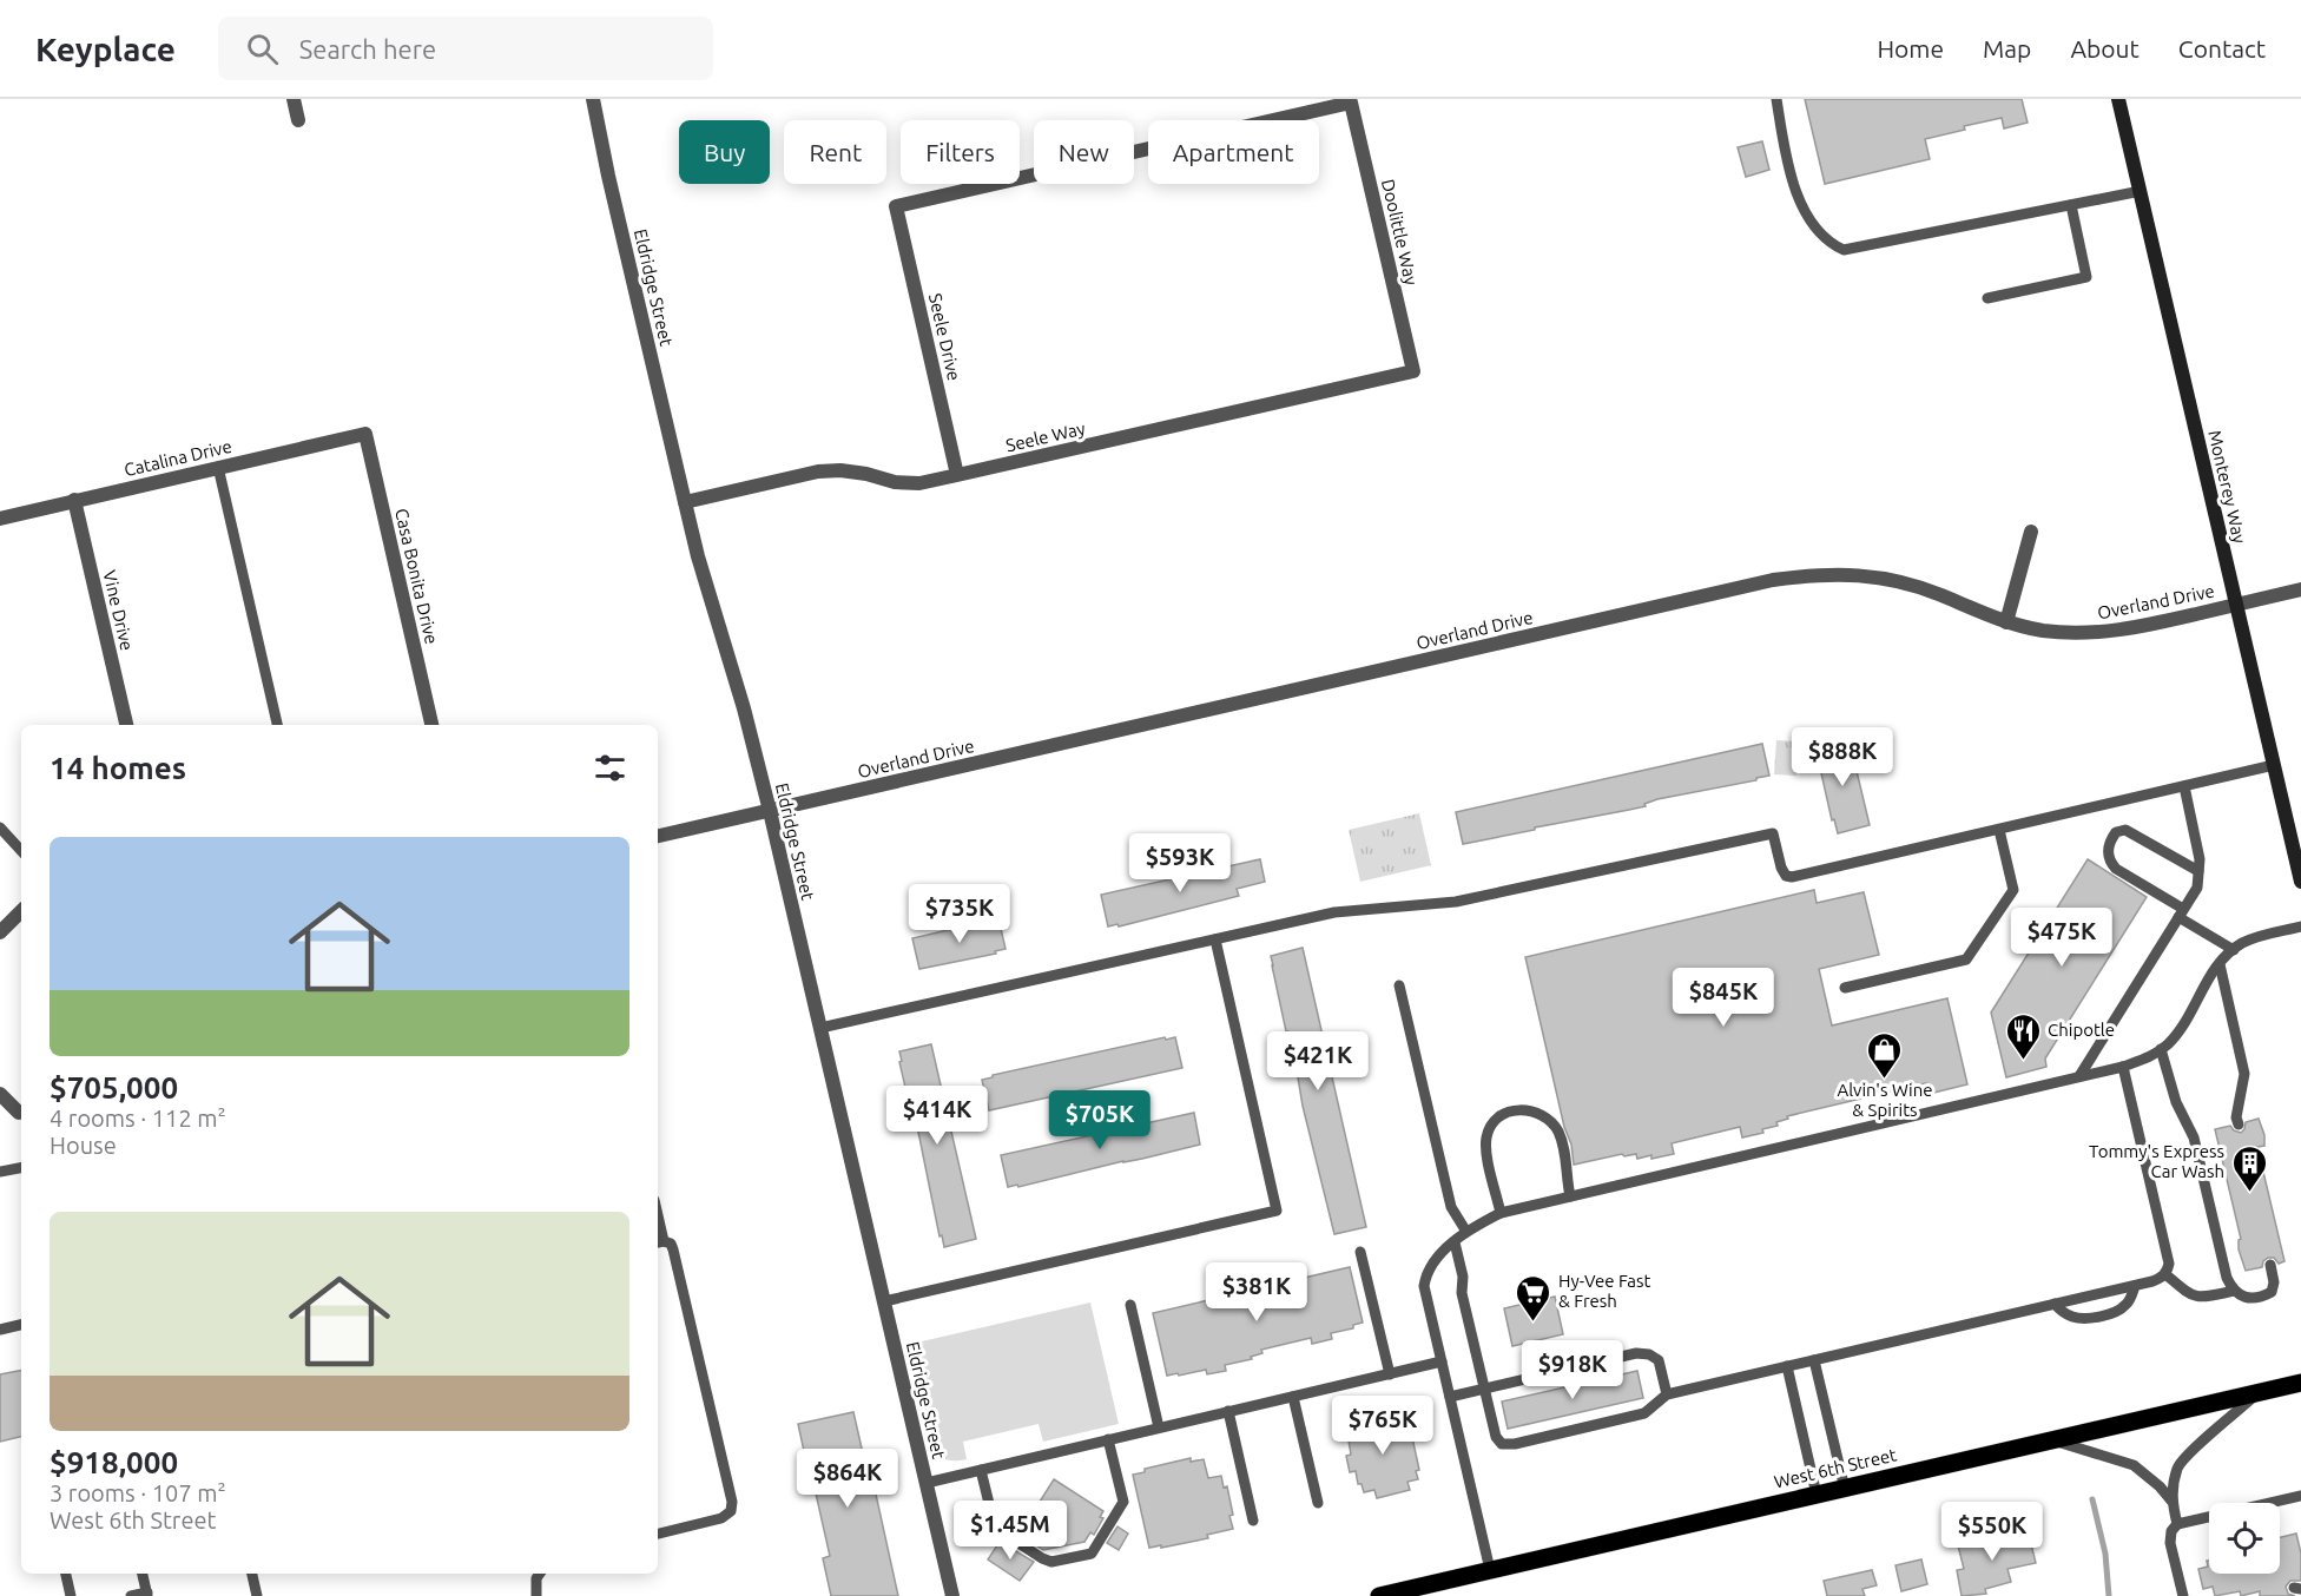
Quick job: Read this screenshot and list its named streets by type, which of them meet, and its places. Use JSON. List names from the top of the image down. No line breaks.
{"streets":{"main road":["West 6th Street"],"street":["Doolittle Way","Eldridge Street","Seele Drive","Seele Way","Catalina Drive","Monterey Way","Casa Bonita Drive","Overland Drive","Vine Drive"]},"crossings":[["Doolittle Way","Seele Drive"],["Doolittle Way","Seele Way"],["Eldridge Street","Seele Way"],["Eldridge Street","Overland Drive"],["Seele Drive","Seele Way"],["Catalina Drive","Casa Bonita Drive"],["Catalina Drive","Vine Drive"],["Monterey Way","Overland Drive"]],"places":{"restaurant":["Chipotle"],"shop":["Alvin's Wine & Spirits"],"building":["Tommy's Express Car Wash"],"supermarket":["Hy-Vee Fast & Fresh"]},"page":{"header":"Keyplace","search":"Search here","nav":["Home","Map","About","Contact"],"chip":["Buy","Rent","Filters","New","Apartment"],"heading":"14 homes","price":["$888K","$593K","$735K","$475K","$845K","$421K","$414K","$705K","$381K","$918K","$765K","$864K","$1.45M","$550K"],"list":[{"name":"$705,000","note":"4 rooms · 112 m² · House"},{"name":"$918,000","note":"3 rooms · 107 m² · West 6th Street"}]}}
